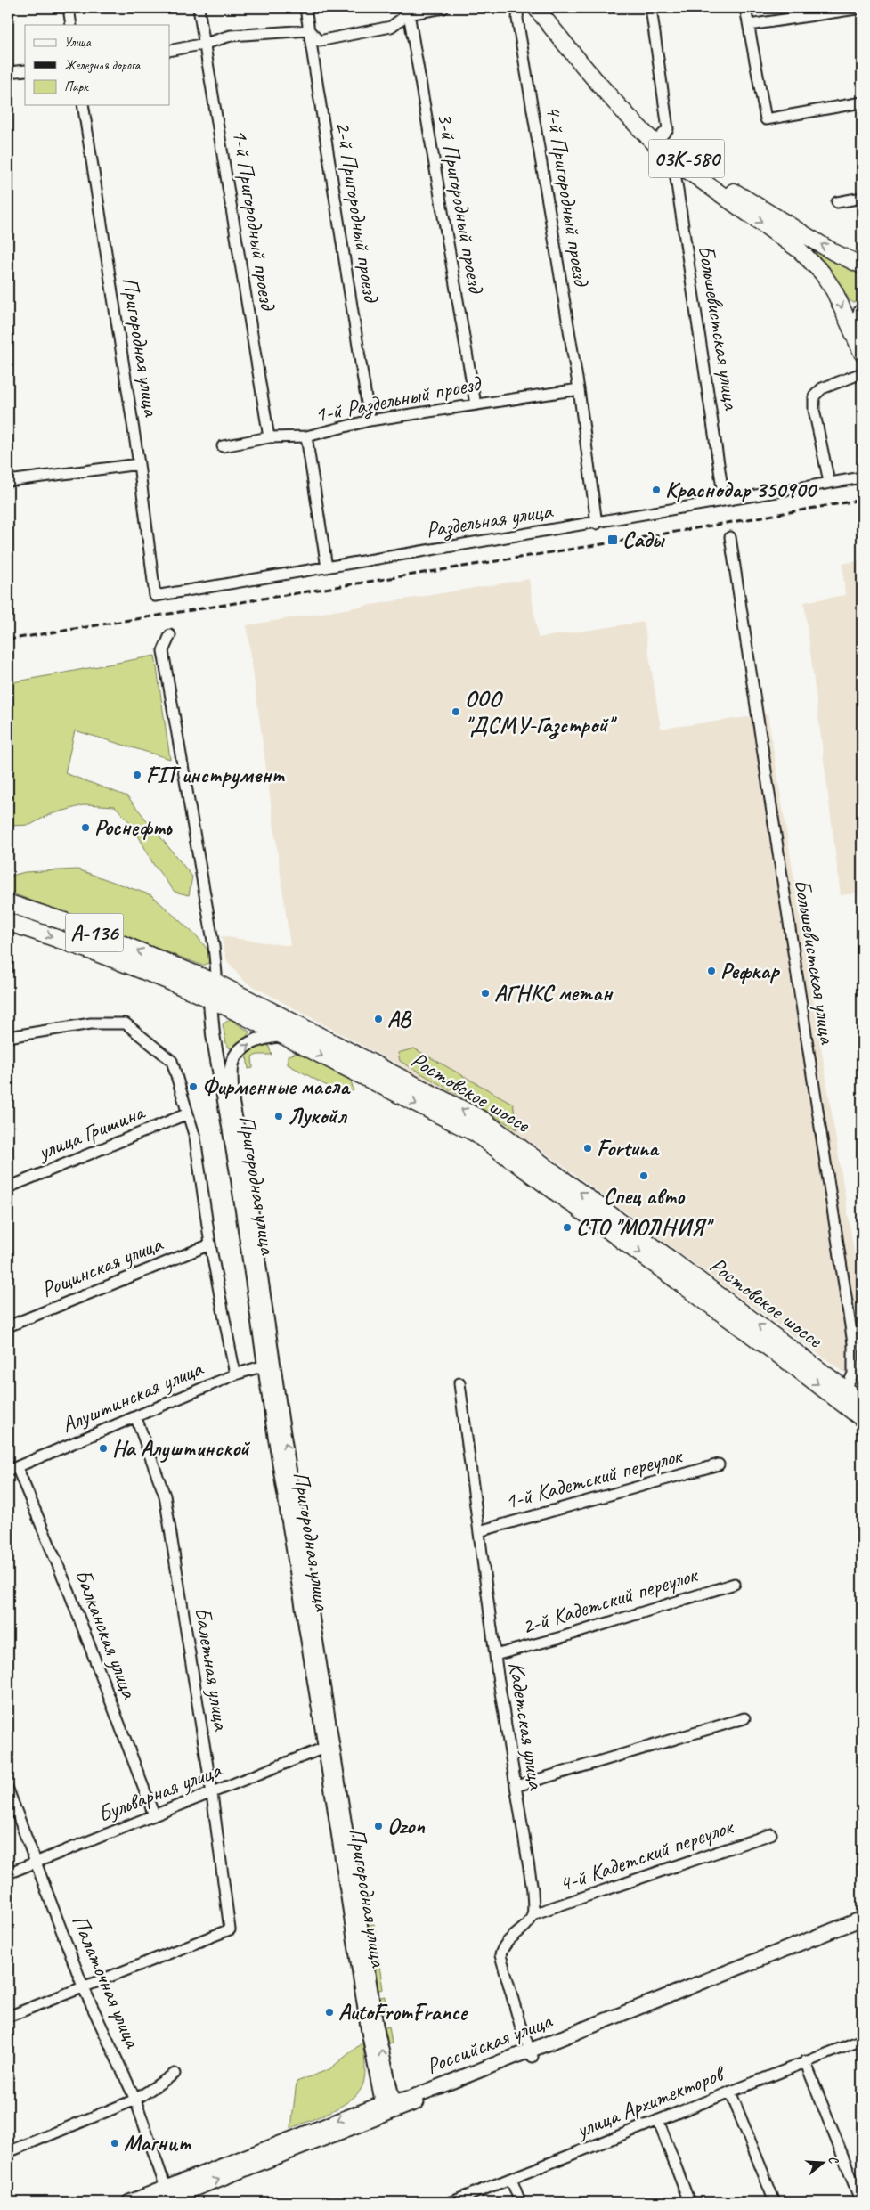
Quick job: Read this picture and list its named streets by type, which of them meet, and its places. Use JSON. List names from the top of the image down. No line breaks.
{"streets":{"highway":["А-136","Ростовское шоссе"],"main road":["03К-580","Российская улица"],"street":["4-й Пригородный проезд","3-й Пригородный проезд","2-й Пригородный проезд","1-й Пригородный проезд","Большевистская улица","Пригородная улица","1-й Раздельный проезд","Раздельная улица","улица Гришина","Рощинская улица","Алуштинская улица","1-й Кадетский переулок","2-й Кадетский переулок","Балканская улица","Балетная улица","Кадетская улица","Бульварная улица","4-й Кадетский переулок","Палаточная улица","улица Архитекторов"]},"crossings":[["03К-580","Большевистская улица"],["4-й Пригородный проезд","1-й Раздельный проезд"],["4-й Пригородный проезд","Раздельная улица"],["3-й Пригородный проезд","1-й Раздельный проезд"],["2-й Пригородный проезд","1-й Раздельный проезд"],["1-й Пригородный проезд","1-й Раздельный проезд"],["Большевистская улица","Раздельная улица"],["Большевистская улица","Ростовское шоссе"],["Пригородная улица","Раздельная улица"],["Пригородная улица","Ростовское шоссе"],["Пригородная улица","Алуштинская улица"],["Пригородная улица","Бульварная улица"],["Пригородная улица","Российская улица"],["Алуштинская улица","Балканская улица"],["Алуштинская улица","Балетная улица"],["1-й Кадетский переулок","Кадетская улица"],["2-й Кадетский переулок","Кадетская улица"],["Балканская улица","Бульварная улица"],["Балетная улица","Бульварная улица"],["Балетная улица","Палаточная улица"],["Кадетская улица","4-й Кадетский переулок"],["Бульварная улица","Палаточная улица"],["Палаточная улица","Российская улица"]],"places":{"other":["Краснодар 350900","ООО \"ДСМУ-Газстрой\"","FIT инструмент","Роснефть","Рефкар","АГНКС метан","АВ","Фирменные масла","Лукойл","Fortuna","Спец авто","СТО \"МОЛНИЯ\"","На Алуштинской","Ozon","AutoFromFrance","Магнит"],"transit":["Сады"]},"legend":["Улица","Железная дорога","Парк"],"north":"right"}
